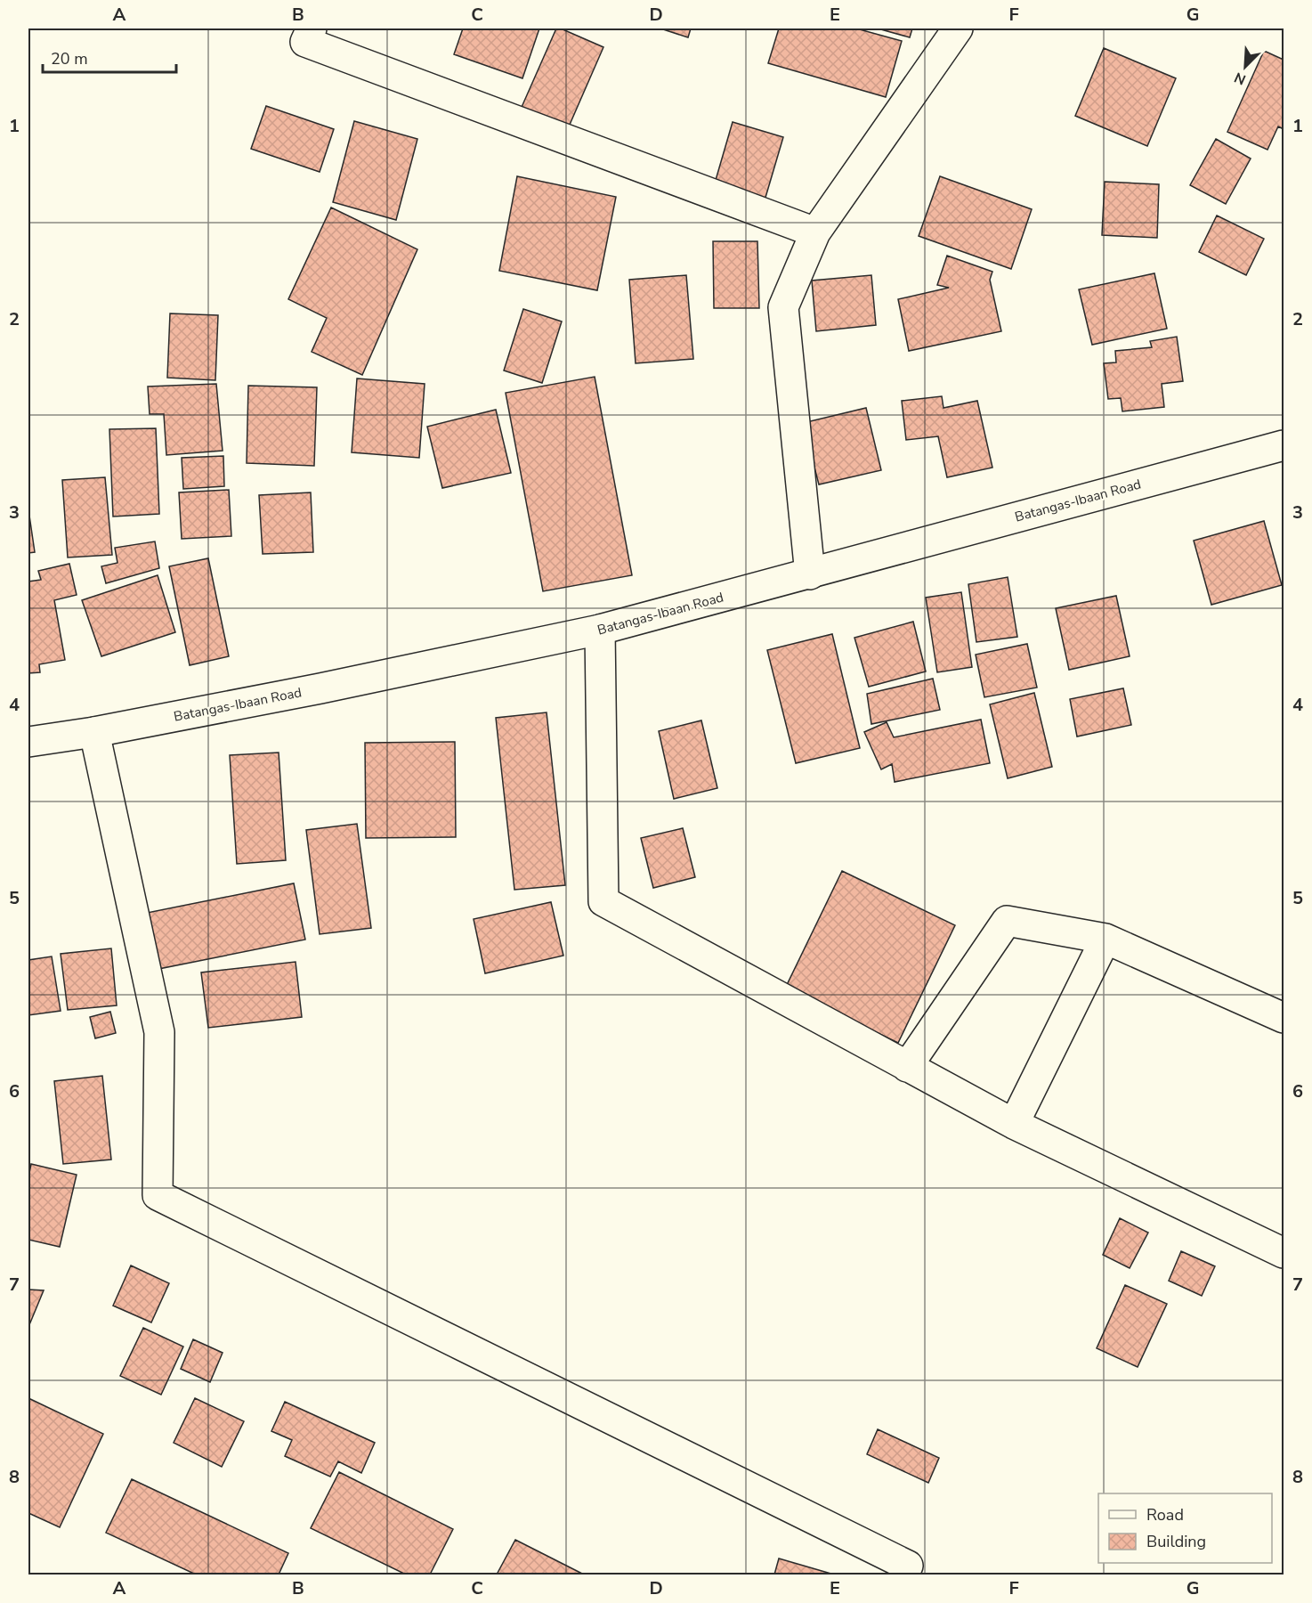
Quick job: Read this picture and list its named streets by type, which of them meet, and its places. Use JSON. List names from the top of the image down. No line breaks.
{"streets":{"street":["Batangas-Ibaan Road"]},"legend":["Road","Building"],"scale_bar":"20 m","north":"bottom left","grid":{"columns":["A","B","C","D","E","F","G"],"rows":["1","2","3","4","5","6","7","8"]}}
